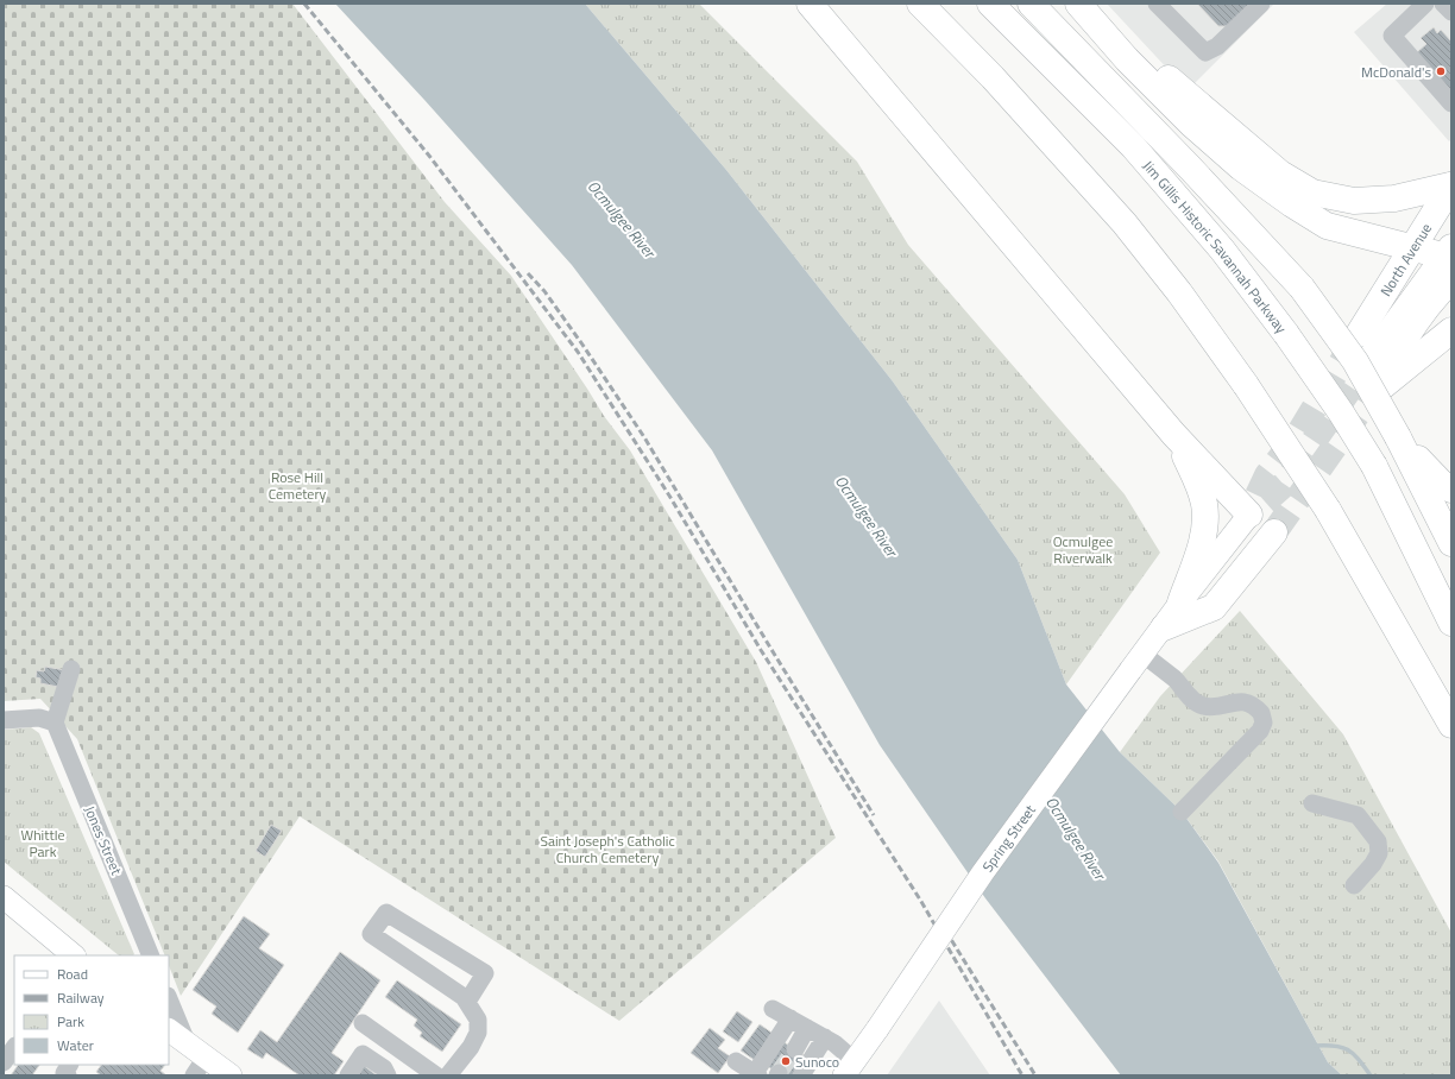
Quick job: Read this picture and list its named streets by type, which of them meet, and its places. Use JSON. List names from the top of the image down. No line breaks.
{"streets":{"highway":["Jim Gillis Historic Savannah Parkway","North Avenue"],"main road":["Spring Street"],"street":["Jones Street"]},"water":["Ocmulgee River"],"parks":["Rose Hill Cemetery","Ocmulgee Riverwalk","Whittle Park","Saint Joseph's Catholic Church Cemetery"],"places":["McDonald's","Sunoco"],"legend":["Road","Railway","Park","Water"]}
